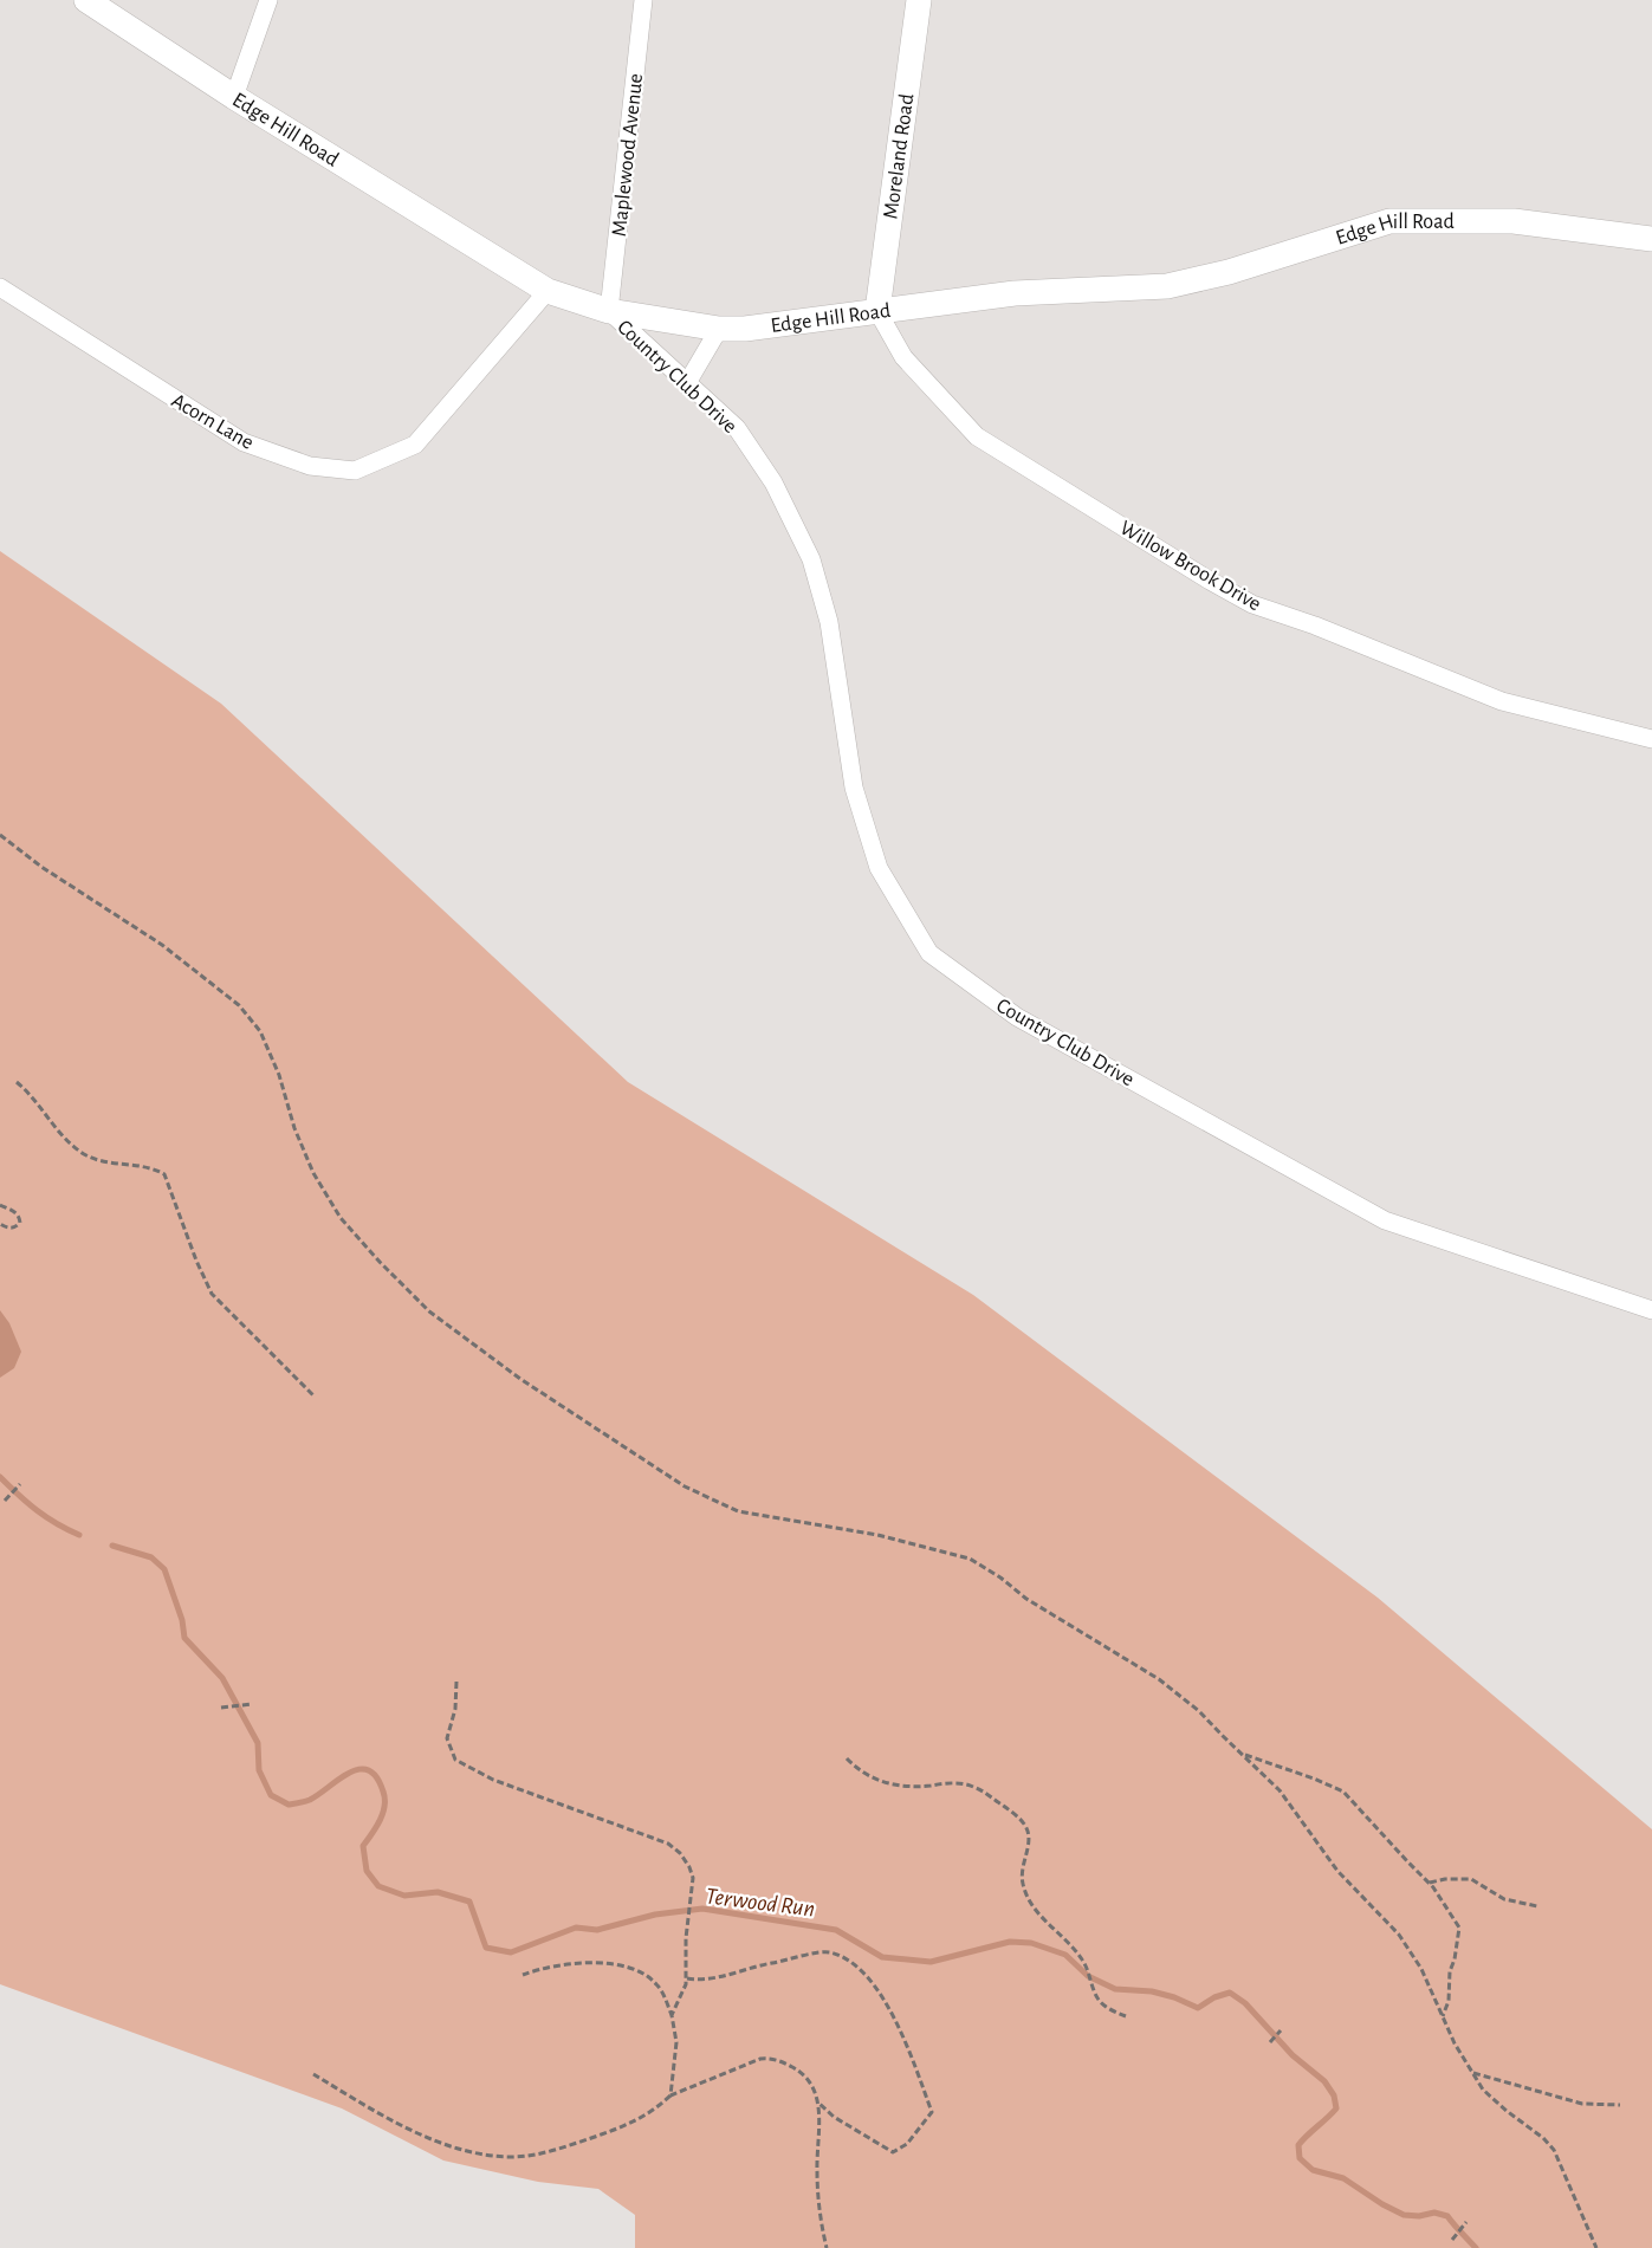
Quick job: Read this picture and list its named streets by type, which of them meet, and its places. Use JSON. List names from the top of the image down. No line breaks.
{"streets":{"main road":["Edge Hill Road","Moreland Road"],"street":["Maplewood Avenue","Country Club Drive","Acorn Lane","Willow Brook Drive"]},"crossings":[["Edge Hill Road","Maplewood Avenue"],["Edge Hill Road","Moreland Road"],["Edge Hill Road","Country Club Drive"],["Edge Hill Road","Acorn Lane"],["Edge Hill Road","Willow Brook Drive"],["Maplewood Avenue","Country Club Drive"],["Moreland Road","Willow Brook Drive"]],"water":["Terwood Run"]}
